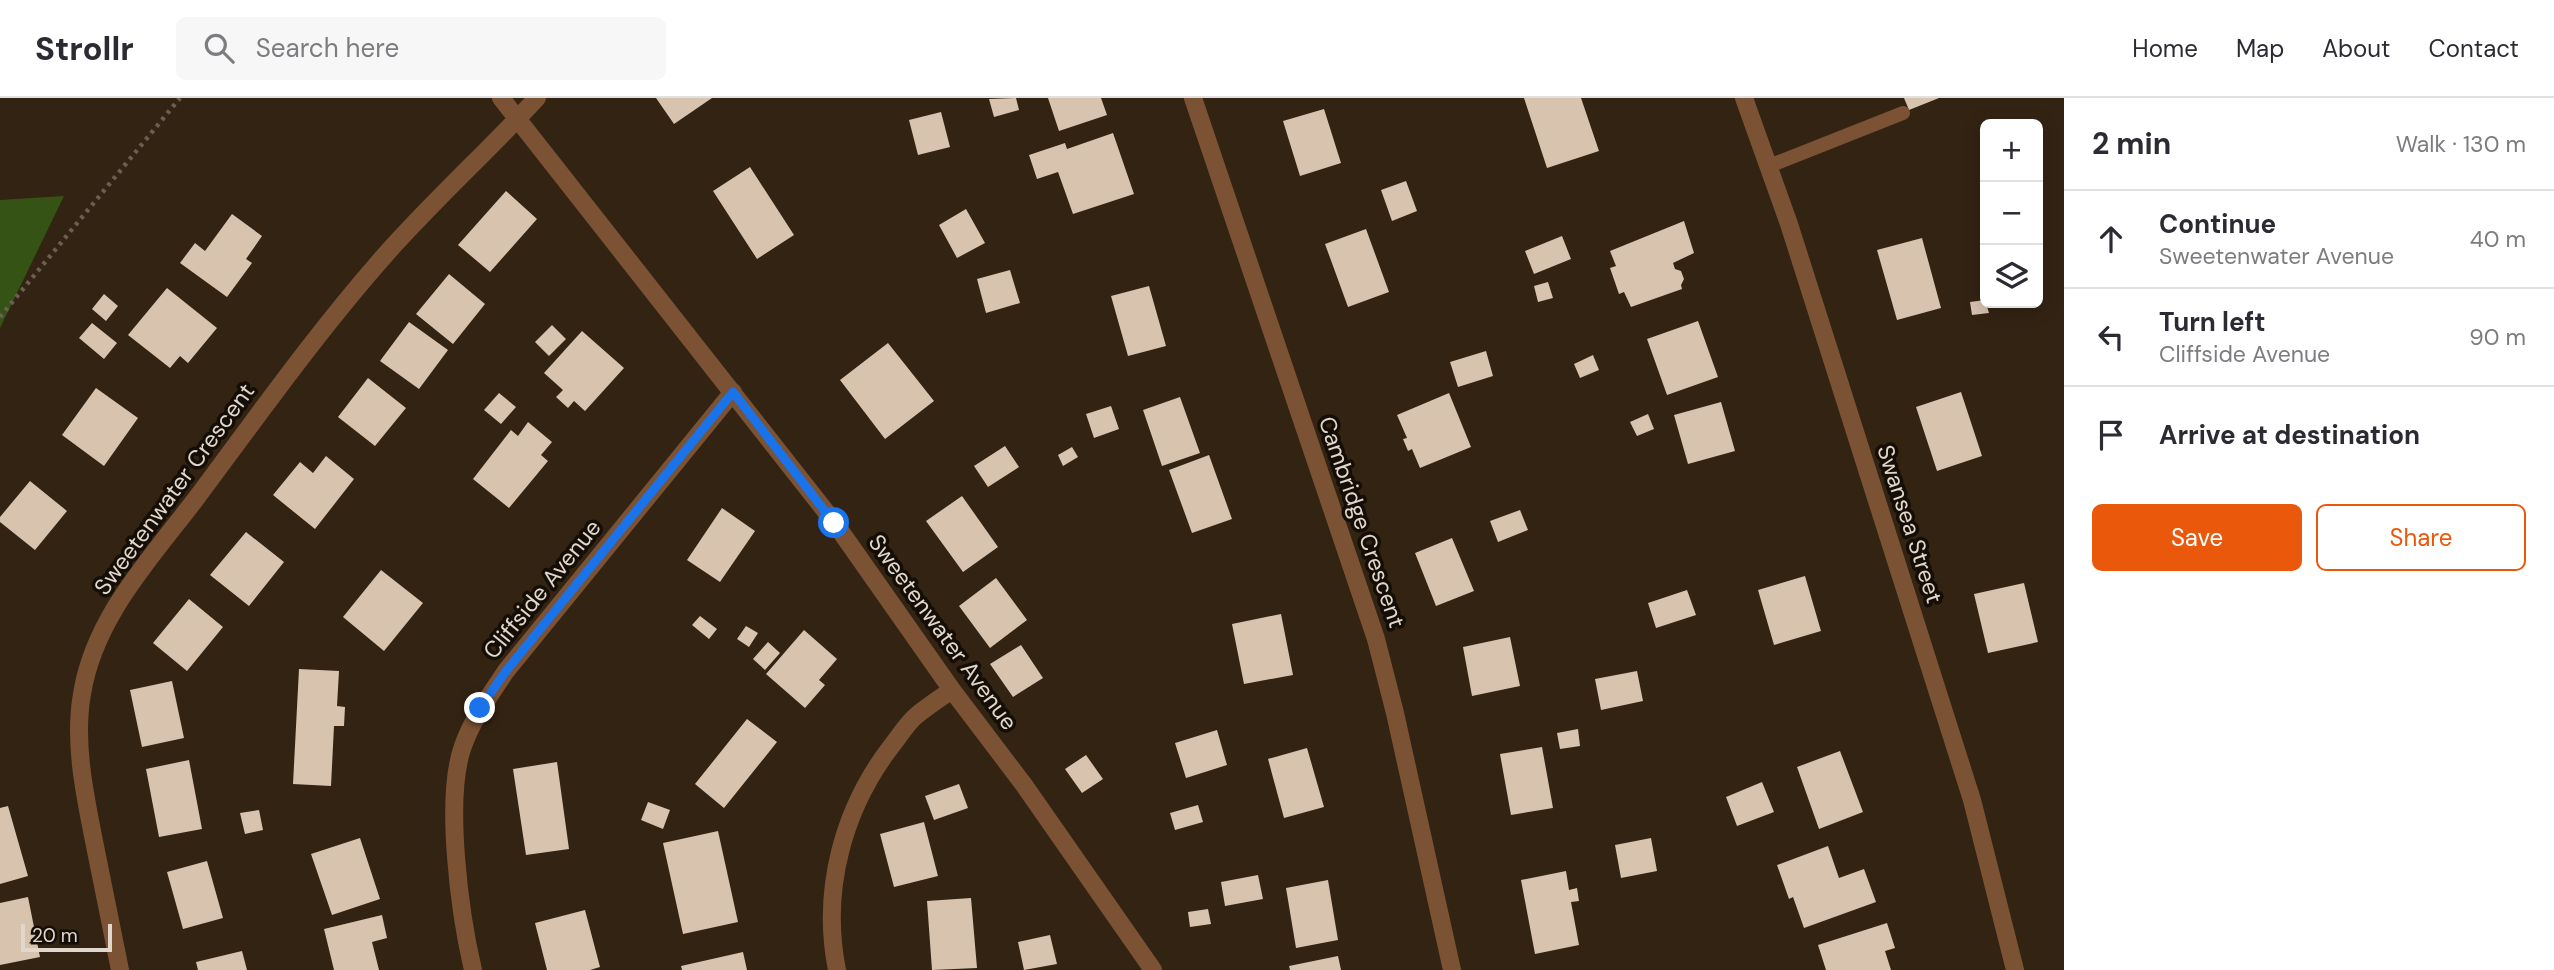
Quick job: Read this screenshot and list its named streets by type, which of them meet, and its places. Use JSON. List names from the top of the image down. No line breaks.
{"streets":{"street":["Sweetenwater Crescent","Cambridge Crescent","Swansea Street","Cliffside Avenue","Sweetenwater Avenue"]},"crossings":[["Sweetenwater Crescent","Sweetenwater Avenue"],["Cliffside Avenue","Sweetenwater Avenue"]],"scale_bar":"20 m","page":{"header":"Strollr","search":"Search here","nav":["Home","Map","About","Contact"],"heading":["2 min","Walk · 130 m"],"map_buttons":["+","−"],"list":[["Continue","Sweetenwater Avenue","40 m"],["Turn left","Cliffside Avenue","90 m"],"Arrive at destination"],"buttons":["Save","Share"],"scale":"20 m"}}
